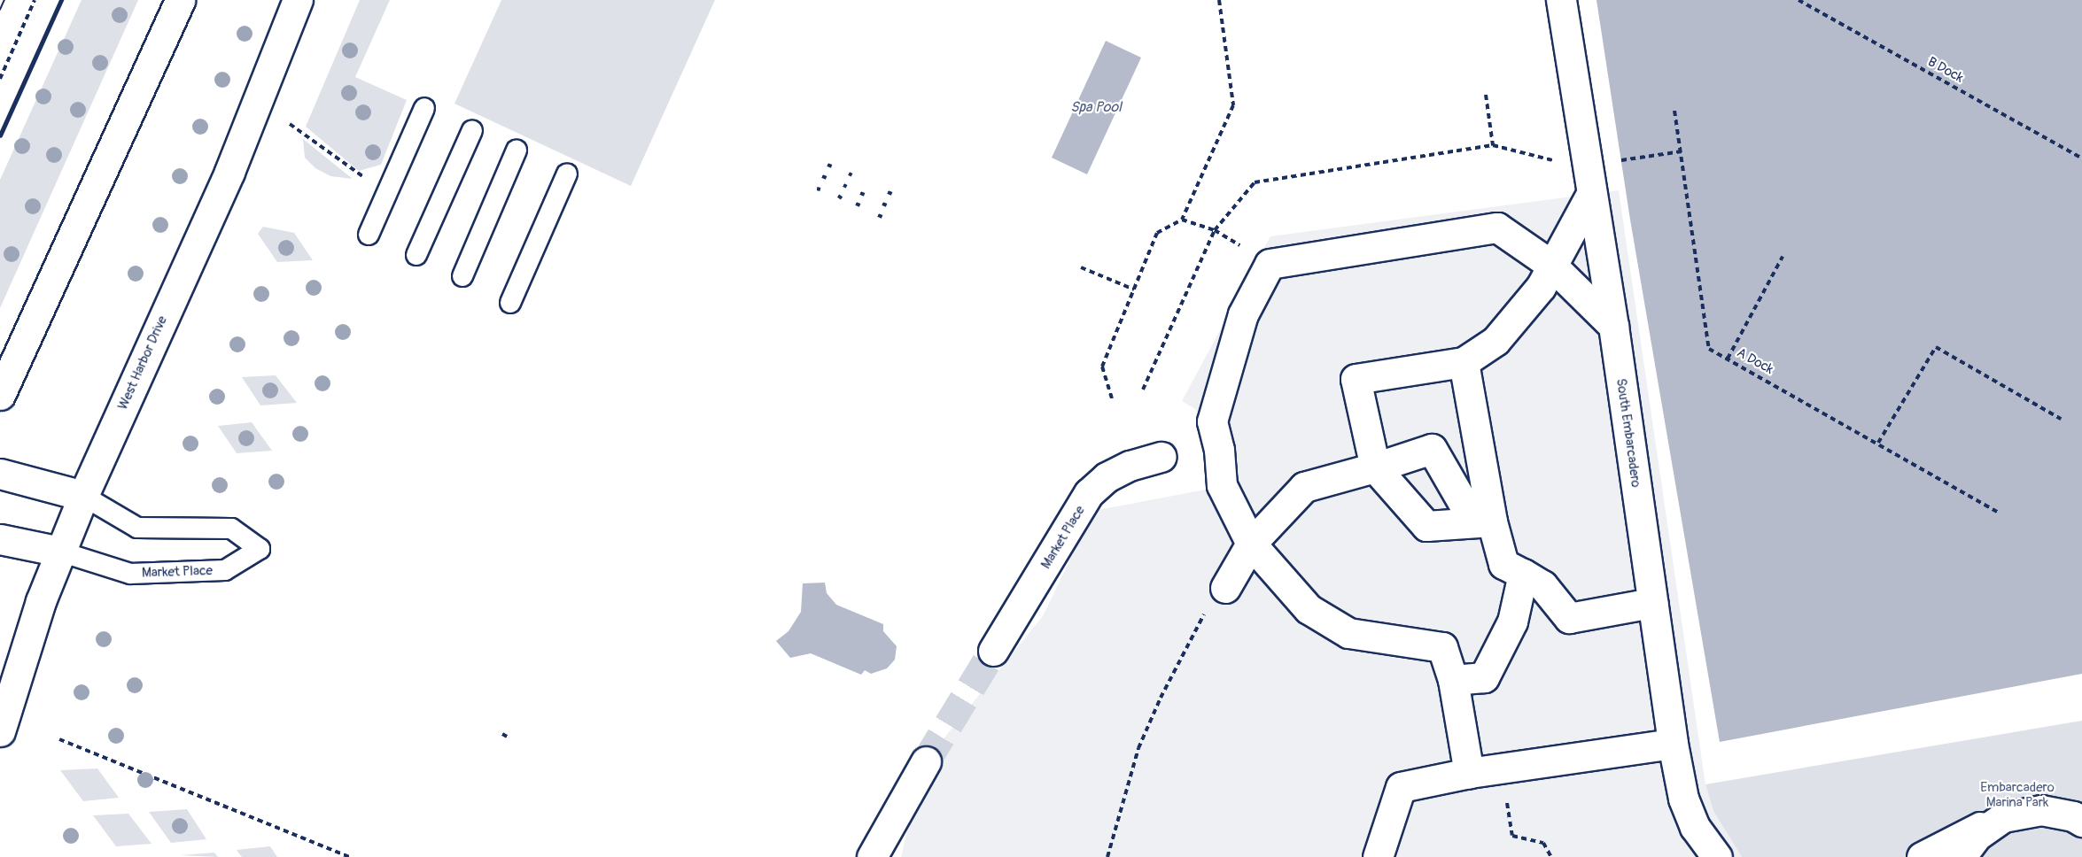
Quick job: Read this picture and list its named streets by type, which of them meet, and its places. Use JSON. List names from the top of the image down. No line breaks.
{"streets":{"street":["West Harbor Drive","South Embarcadero","Market Place"],"path":["B Dock","A Dock"]},"crossings":[["West Harbor Drive","Market Place"]],"water":["Spa Pool"],"parks":["Embarcadero Marina Park"]}
